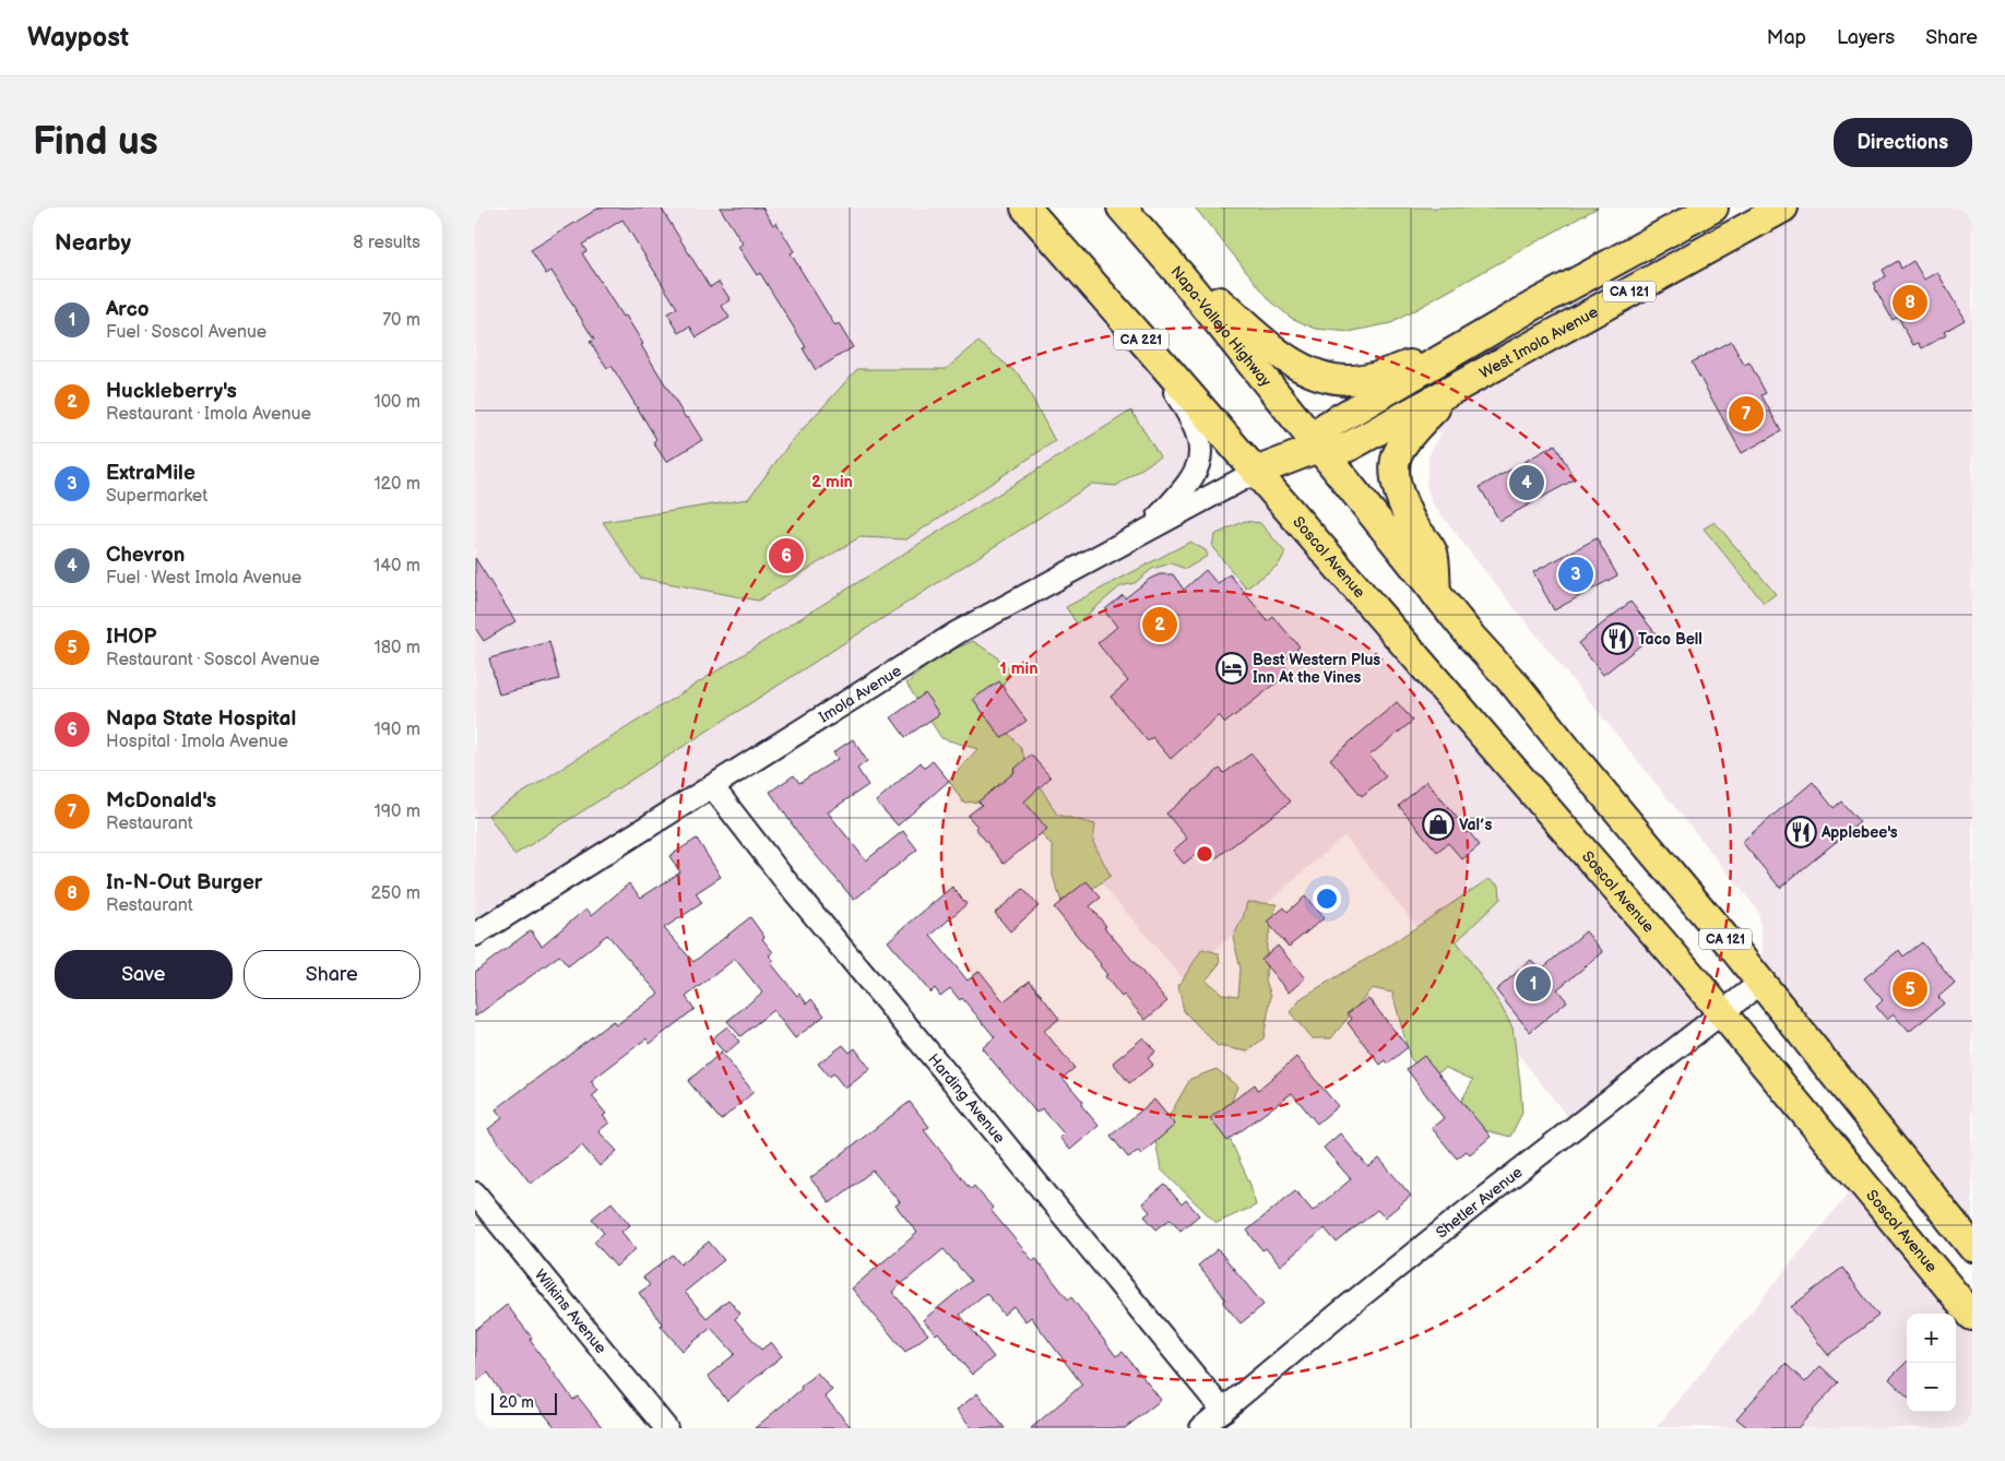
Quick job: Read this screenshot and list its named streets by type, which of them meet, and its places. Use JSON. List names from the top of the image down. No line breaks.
{"streets":{"main road":["CA 121","Napa-Vallejo Highway","CA 221","West Imola Avenue","Soscol Avenue"],"street":["Imola Avenue","Harding Avenue","Shetler Avenue","Wilkins Avenue"]},"crossings":[["CA 121","West Imola Avenue"],["CA 121","Shetler Avenue"],["Napa-Vallejo Highway","West Imola Avenue"],["CA 221","West Imola Avenue"],["CA 221","Soscol Avenue"],["CA 221","Imola Avenue"],["West Imola Avenue","Soscol Avenue"],["West Imola Avenue","Imola Avenue"],["Soscol Avenue","Imola Avenue"],["Soscol Avenue","Shetler Avenue"],["Imola Avenue","Harding Avenue"],["Harding Avenue","Shetler Avenue"]],"places":{"restaurant":["Taco Bell","Applebee's"],"hotel":["Best Western Plus Inn At the Vines"],"shop":["Val’s"]},"scale_bar":"20 m","page":{"header":"Waypost","nav":["Map","Layers","Share"],"buttons":["Directions",["Save","Share"]],"title":"Find us","heading":["Nearby","8 results"],"list":[{"mark":"1","name":"Arco","note":"Fuel · Soscol Avenue","value":"70 m"},{"mark":"2","name":"Huckleberry's","note":"Restaurant · Imola Avenue","value":"100 m"},{"mark":"3","name":"ExtraMile","note":"Supermarket","value":"120 m"},{"mark":"4","name":"Chevron","note":"Fuel · West Imola Avenue","value":"140 m"},{"mark":"5","name":"IHOP","note":"Restaurant · Soscol Avenue","value":"180 m"},{"mark":"6","name":"Napa State Hospital","note":"Hospital · Imola Avenue","value":"190 m"},{"mark":"7","name":"McDonald's","note":"Restaurant","value":"190 m"},{"mark":"8","name":"In-N-Out Burger","note":"Restaurant","value":"250 m"}],"pins":["8","7","4","6","3","2","1","5"],"map_buttons":["+","−"],"scale":"20 m"},"rings":["2 min","1 min"]}
